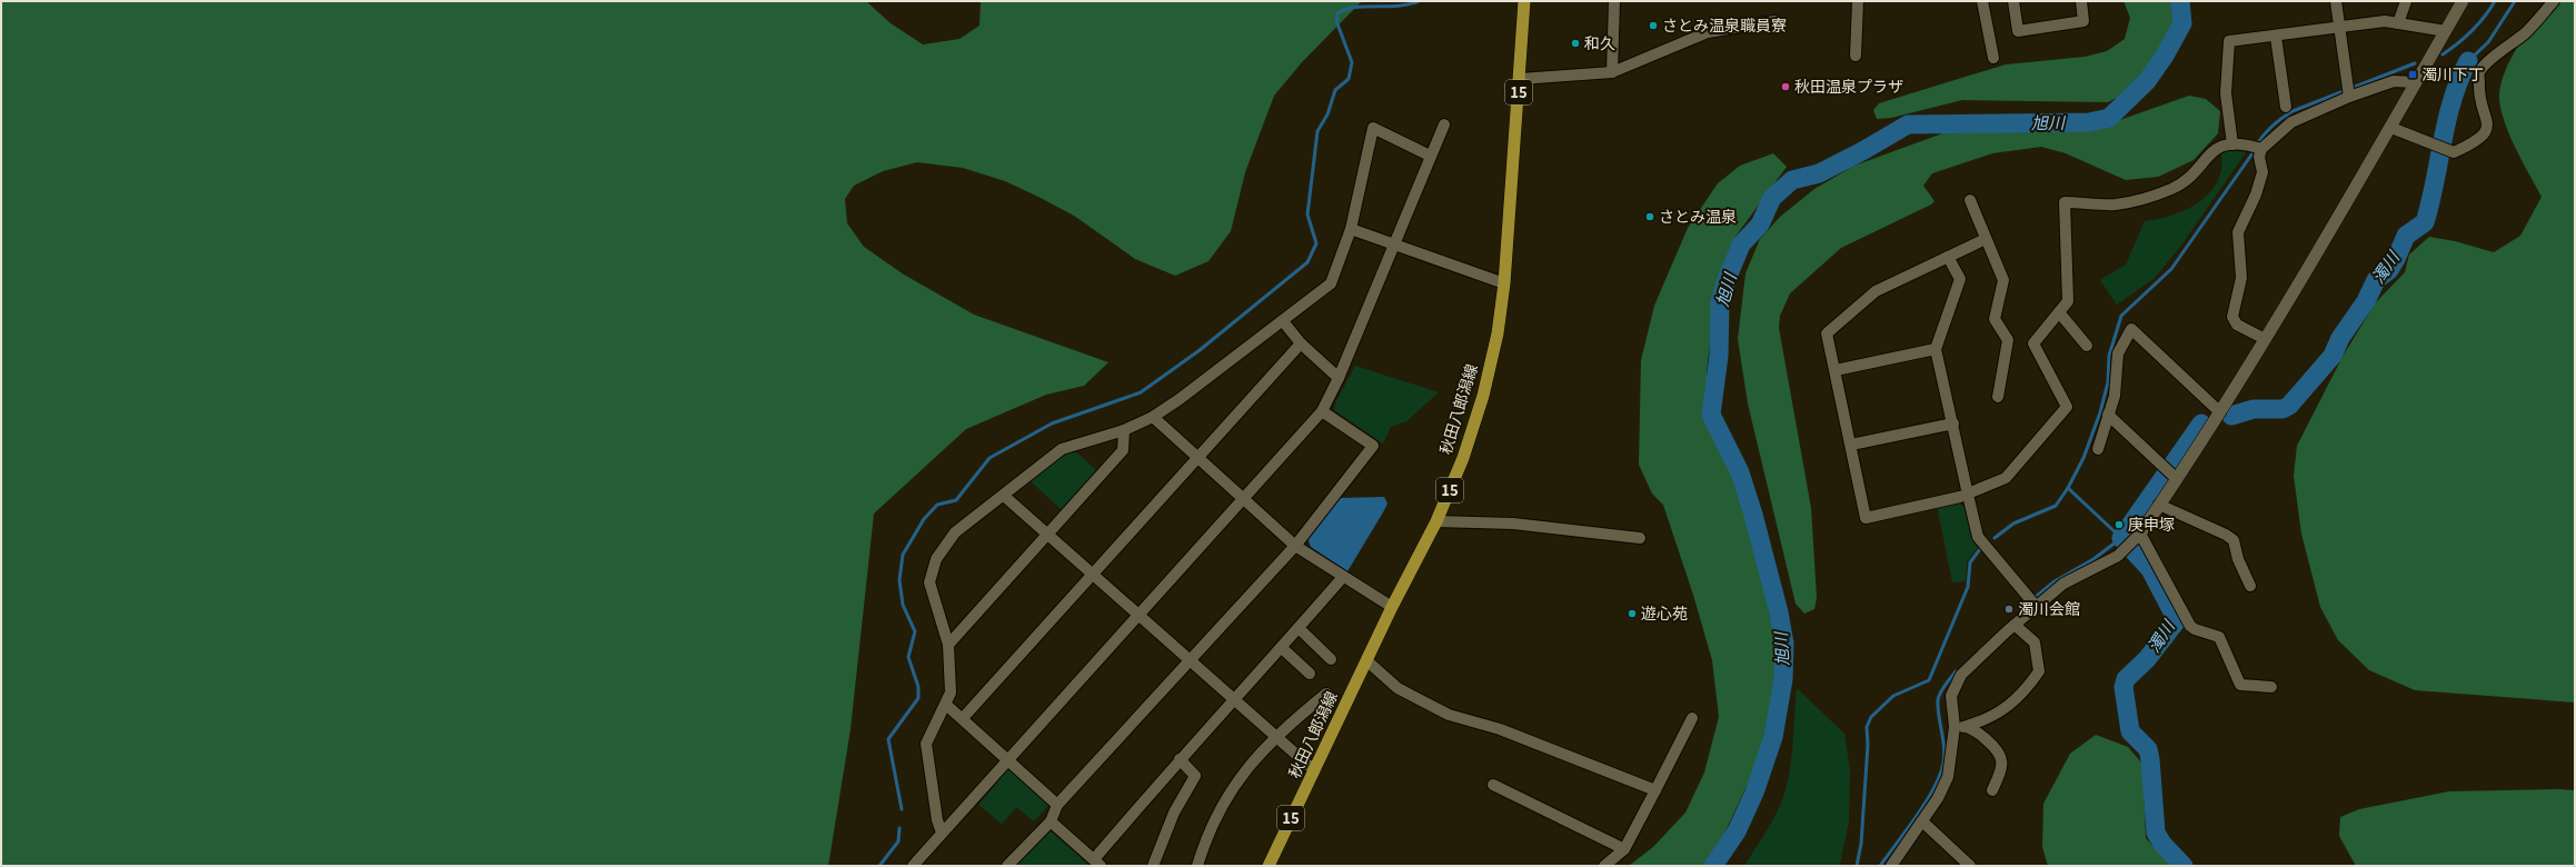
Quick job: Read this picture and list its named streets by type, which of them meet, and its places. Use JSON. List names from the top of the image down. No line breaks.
{"streets":{"main road":["15","秋田八郎潟線"]},"water":["旭川","濁川"],"places":{"other":["さとみ温泉職員寮","和久","秋田温泉プラザ","さとみ温泉","庚申塚","濁川会館","遊心苑"],"transit":["濁川下丁"]}}
